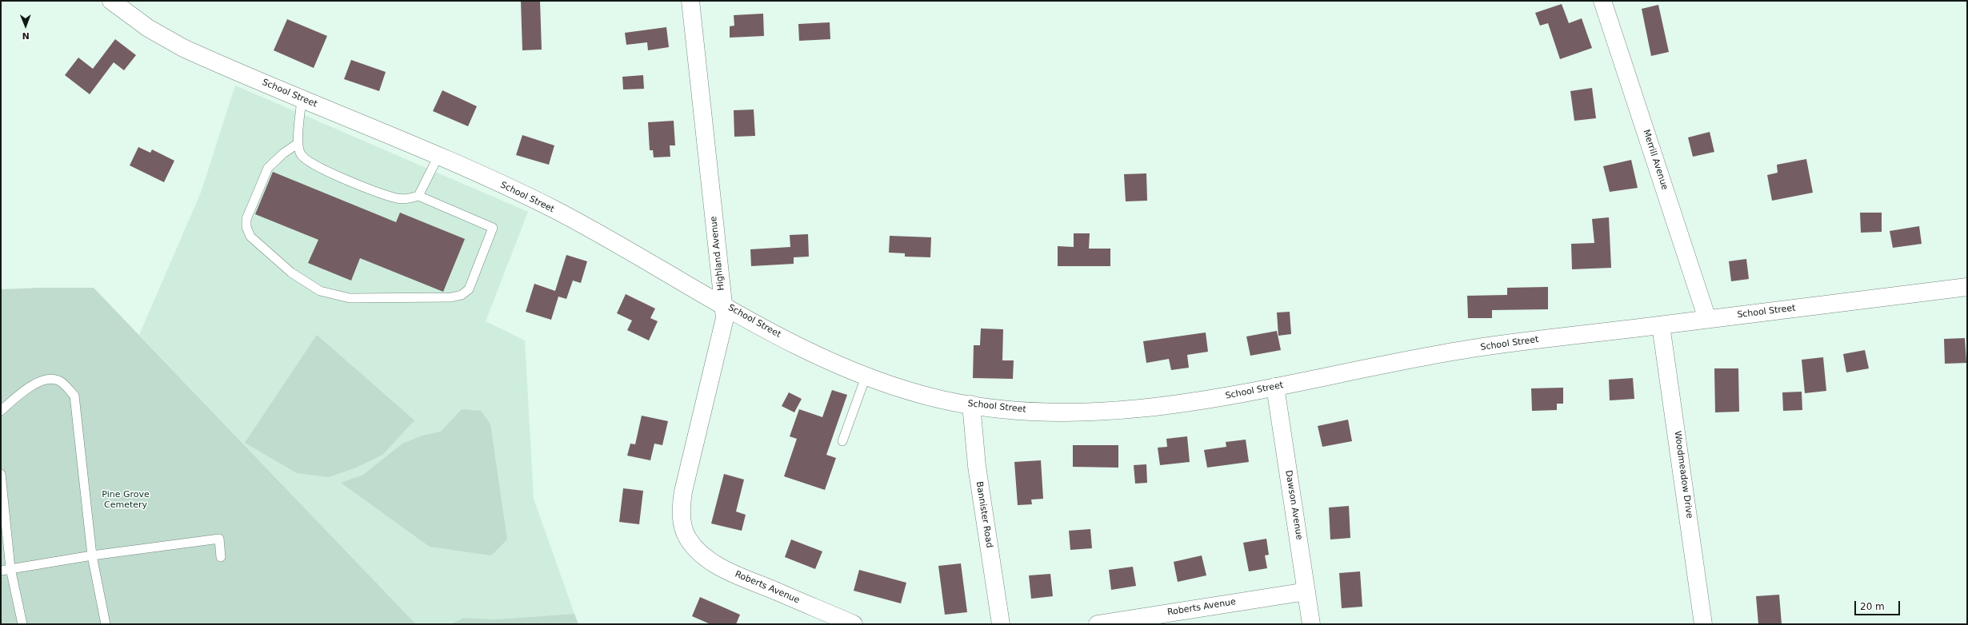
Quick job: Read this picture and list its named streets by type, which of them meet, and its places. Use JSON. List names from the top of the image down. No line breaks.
{"streets":{"street":["School Street","Merrill Avenue","Highland Avenue","Woodmeadow Drive","Dawson Avenue","Bannister Road","Roberts Avenue"]},"crossings":[["School Street","Merrill Avenue"],["School Street","Highland Avenue"],["School Street","Woodmeadow Drive"],["School Street","Dawson Avenue"],["School Street","Bannister Road"],["Highland Avenue","Roberts Avenue"],["Dawson Avenue","Roberts Avenue"]],"parks":["Pine Grove Cemetery"],"scale_bar":"20 m","north":"bottom"}
